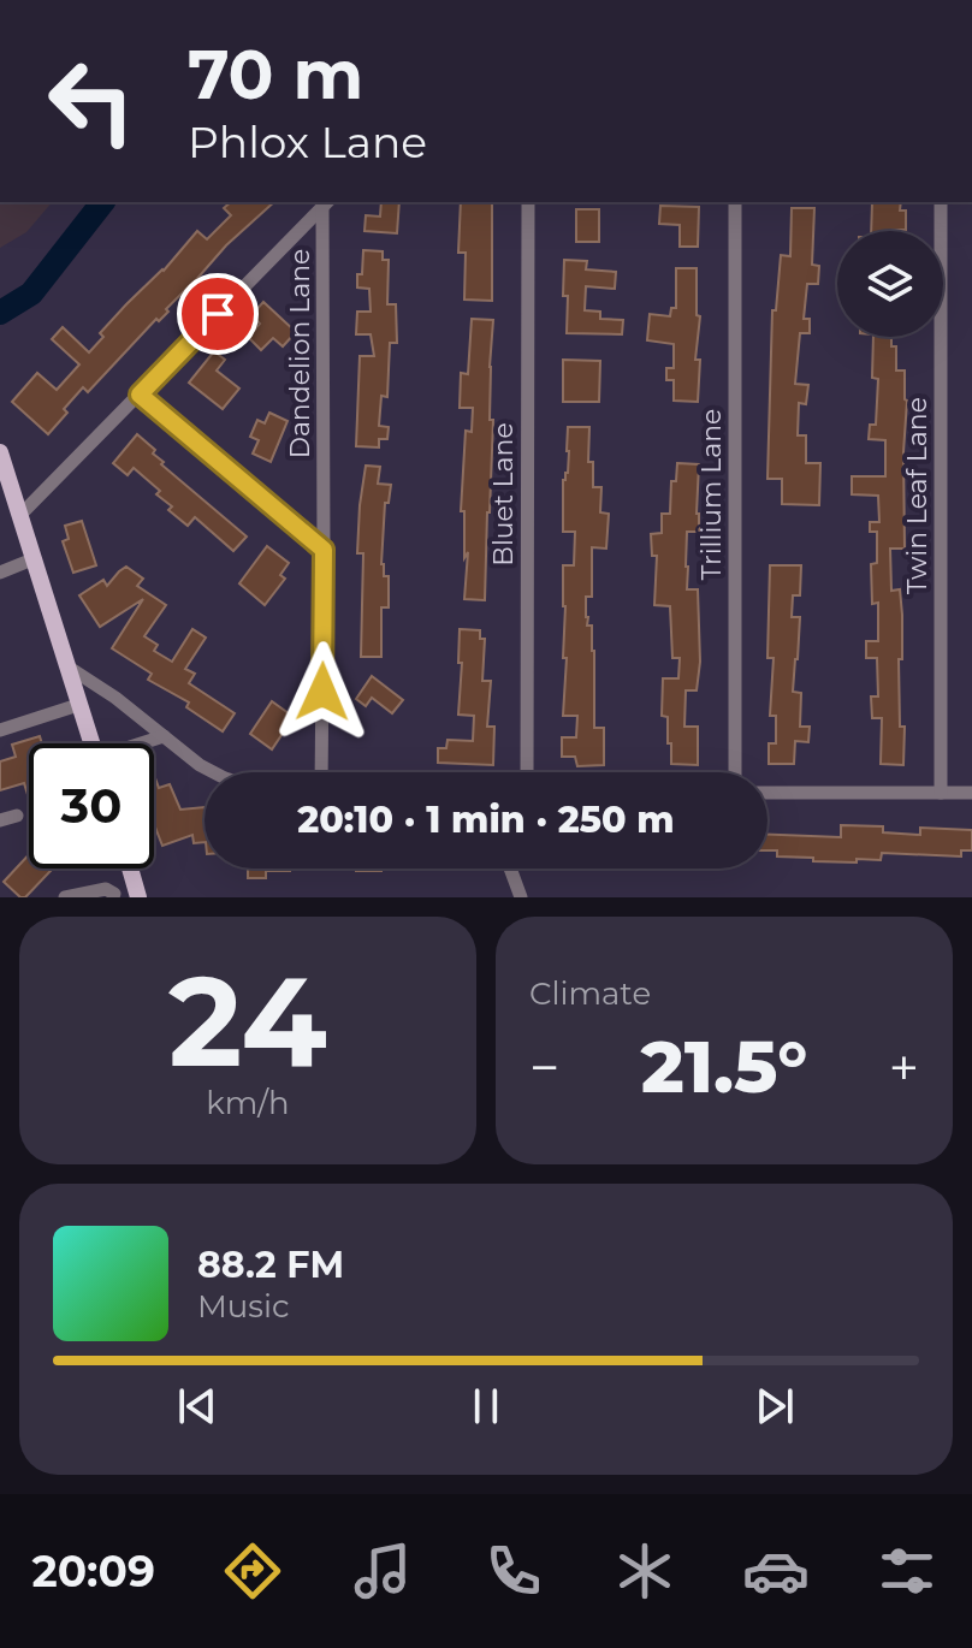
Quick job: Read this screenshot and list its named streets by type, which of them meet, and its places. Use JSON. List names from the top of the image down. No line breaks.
{"streets":{"street":["Dandelion Lane","Bluet Lane","Trillium Lane","Twin Leaf Lane"]},"page":{"turn":["70 m","Phlox Lane"],"limit":"30","trip":"20:10 · 1 min · 250 m","tile":[["24","km/h"],"Climate"],"heat":["−","21.5°","+"],"song":["88.2 FM","Music"],"tabs":"20:09"}}
